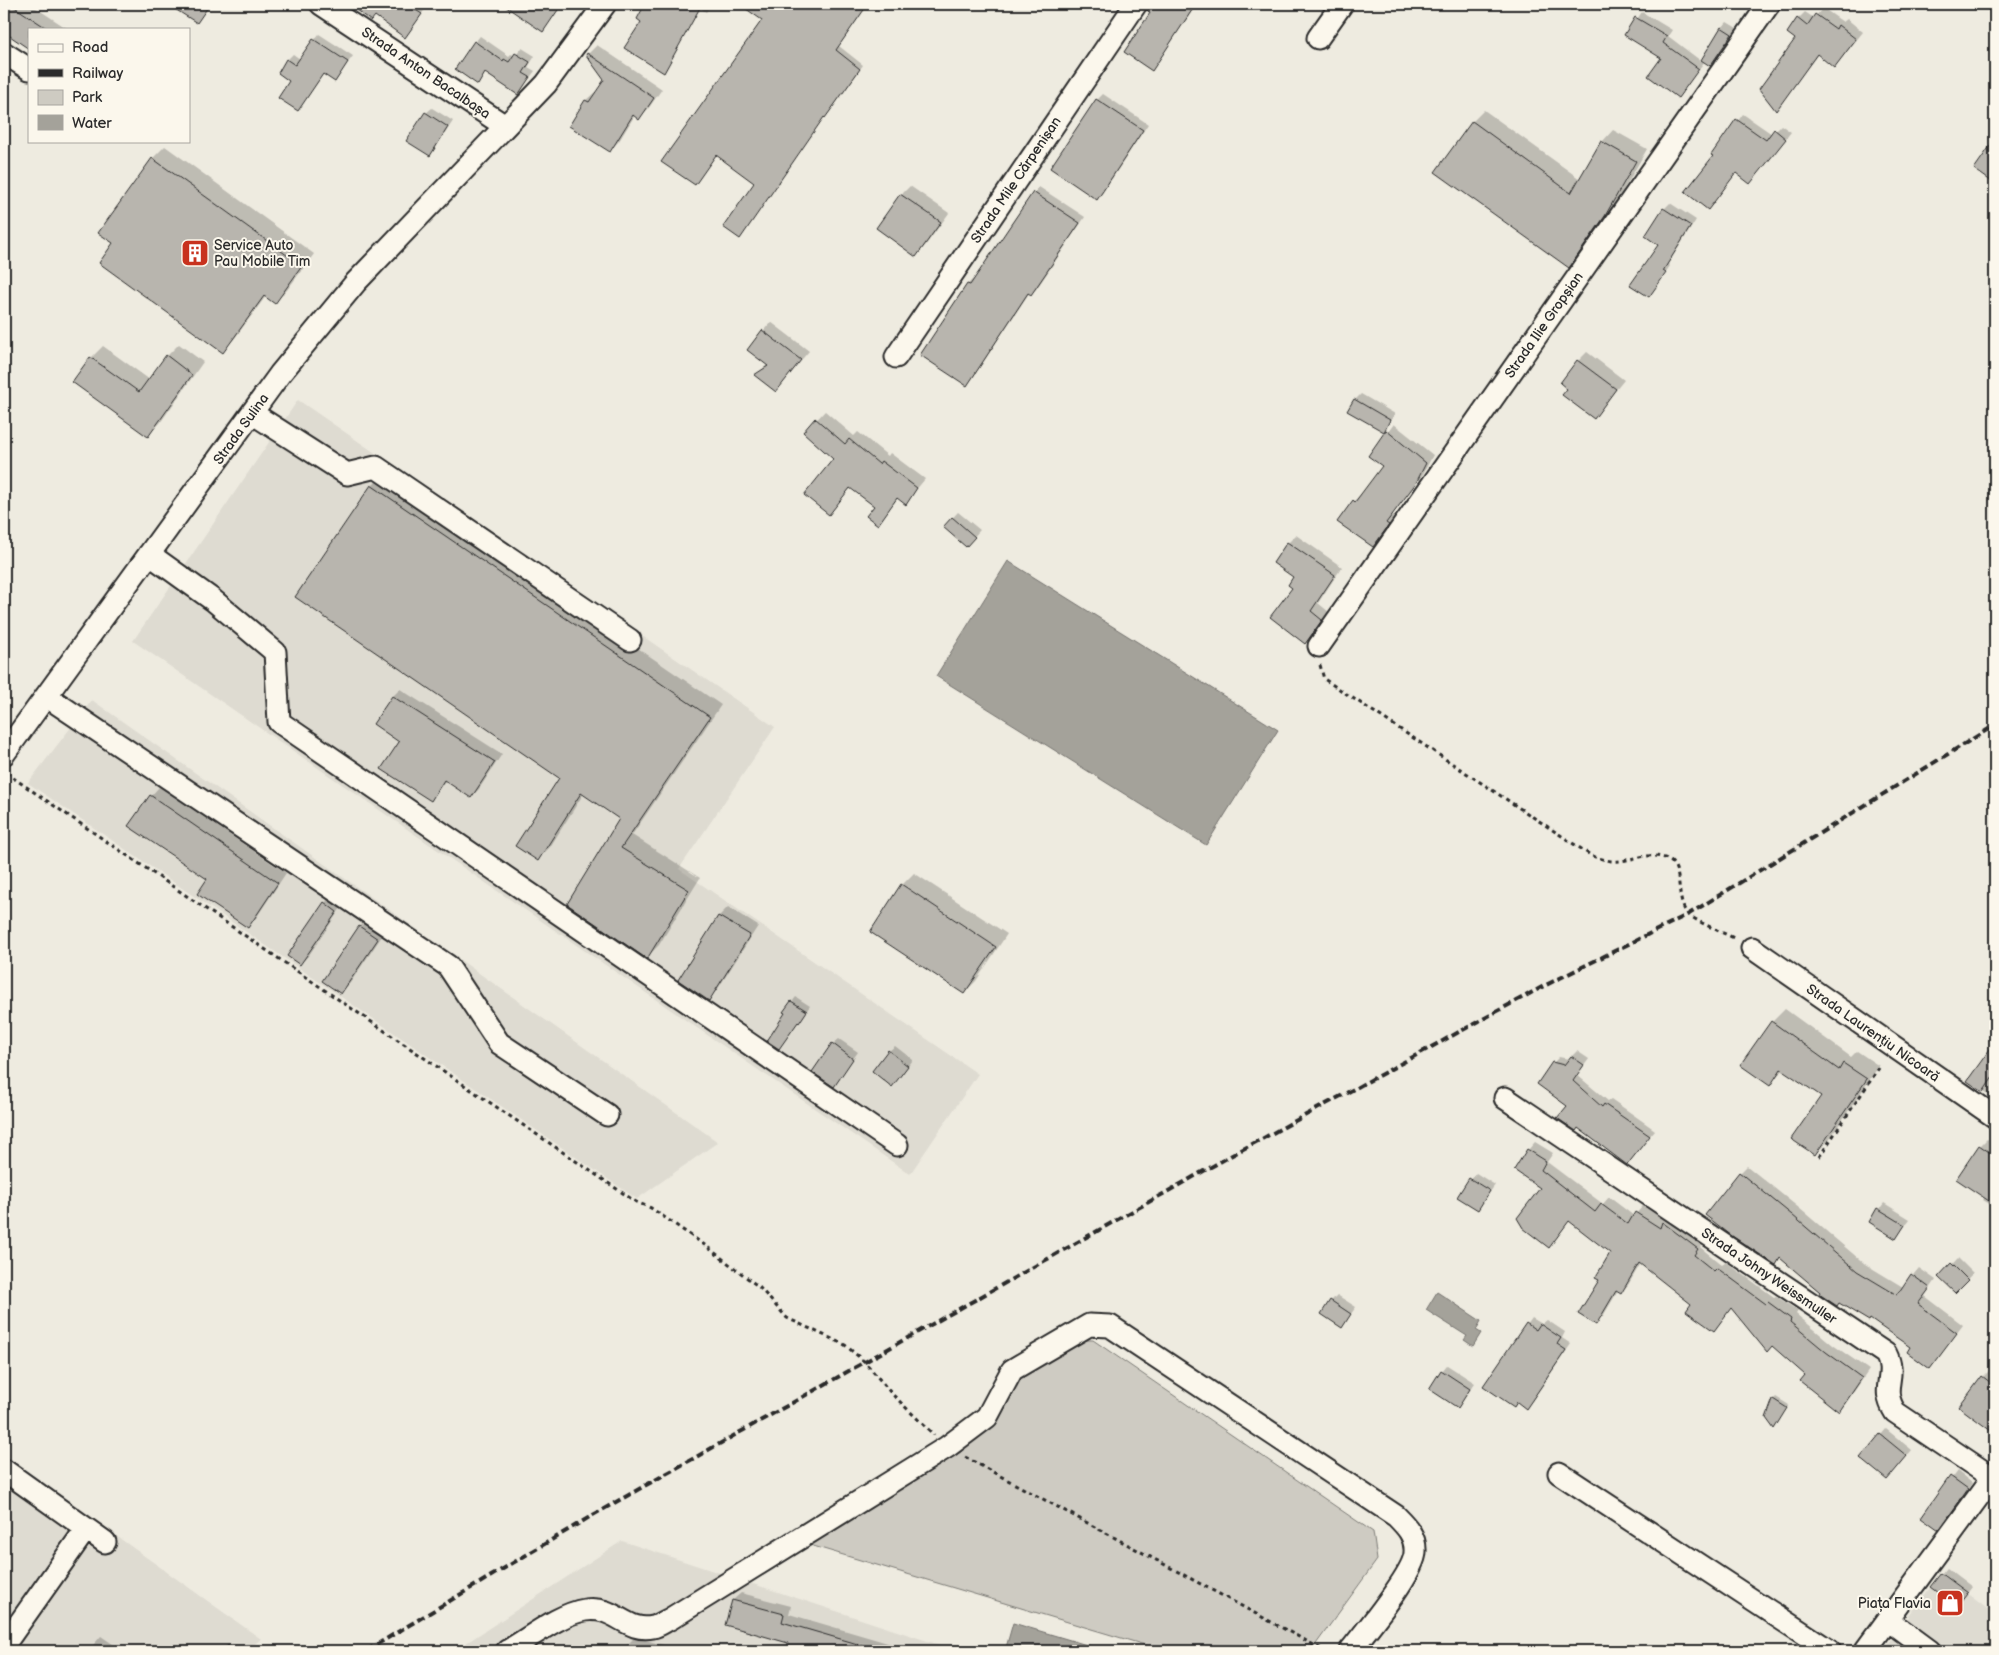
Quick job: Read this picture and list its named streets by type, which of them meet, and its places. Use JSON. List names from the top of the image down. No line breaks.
{"streets":{"street":["Strada Anton Bacalbașa","Strada Mile Cărpenișan","Strada Ilie Gropșian","Strada Sulina","Strada Laurențiu Nicoară","Strada Johny Weissmuller"]},"crossings":[["Strada Anton Bacalbașa","Strada Sulina"]],"places":{"building":["Service Auto Pau Mobile Tim"],"shop":["Piața Flavia"]},"legend":["Road","Railway","Park","Water"]}
